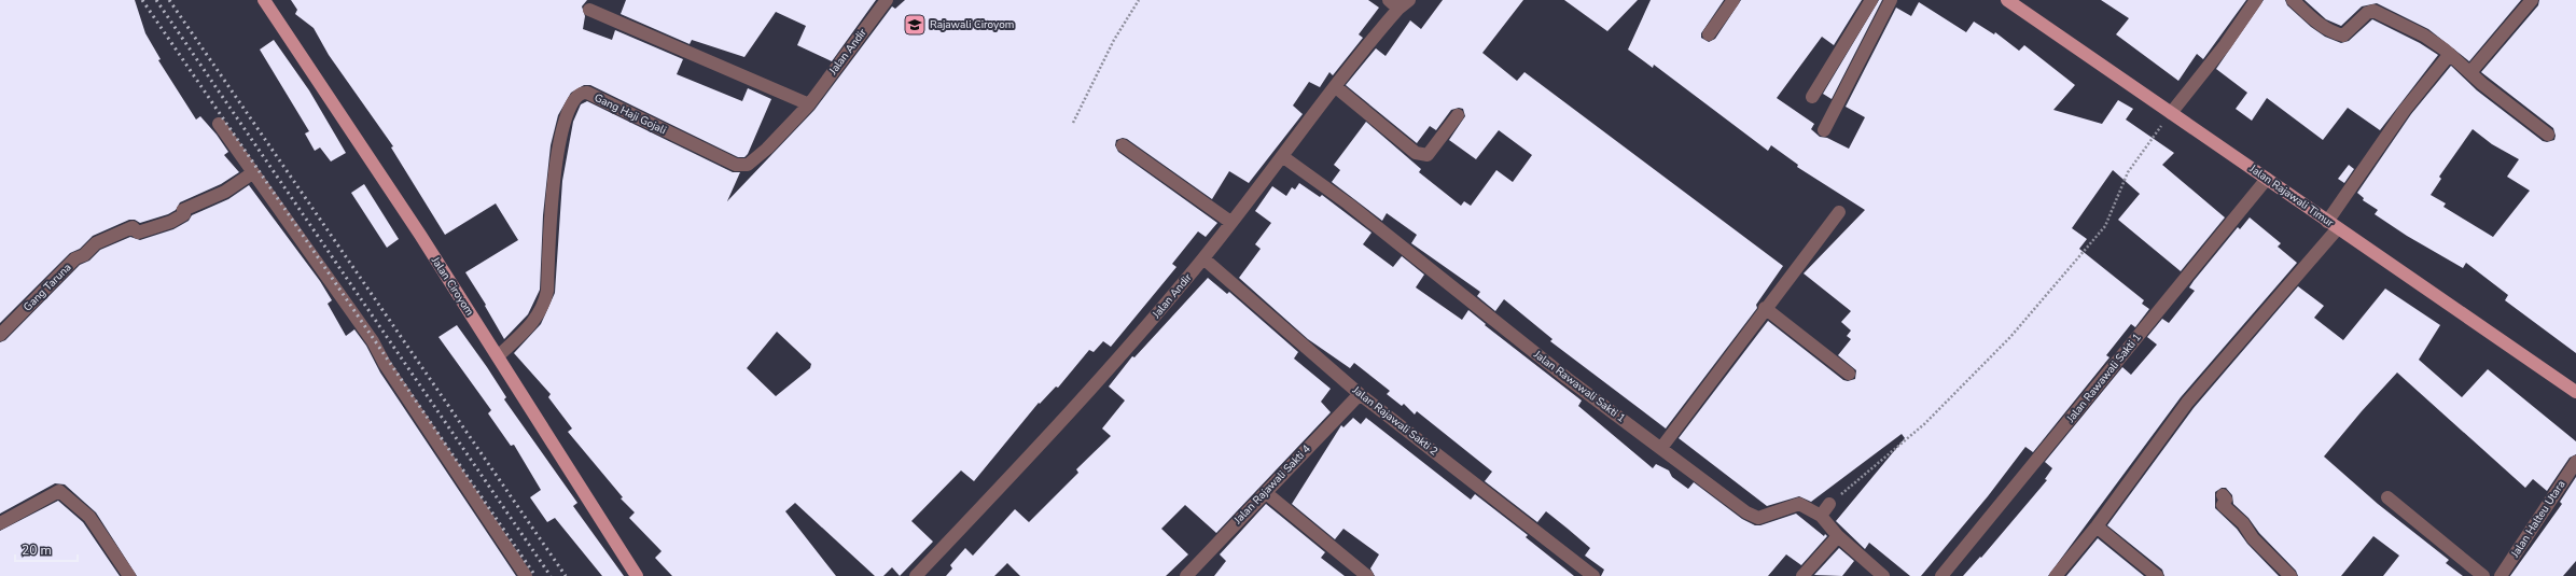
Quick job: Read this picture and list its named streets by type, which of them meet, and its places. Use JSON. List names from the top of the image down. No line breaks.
{"streets":{"main road":["Jalan Rajawali Timur","Jalan Ciroyom"],"street":["Jalan Andir","Gang Haji Gojali","Gang Taruna","Jalan Rawawali Sakti 1","Jalan Rajawali Sakti 2","Jalan Rajawali Sakti 4","Jalan Halteu Utara"]},"crossings":[["Jalan Andir","Gang Haji Gojali"],["Jalan Andir","Jalan Rawawali Sakti 1"],["Jalan Andir","Jalan Rajawali Sakti 2"],["Gang Haji Gojali","Jalan Ciroyom"],["Jalan Rajawali Timur","Jalan Rawawali Sakti 1"],["Jalan Rajawali Sakti 2","Jalan Rajawali Sakti 4"]],"places":{"school or university":["Rajawali Ciroyom"]},"scale_bar":"20 m"}
